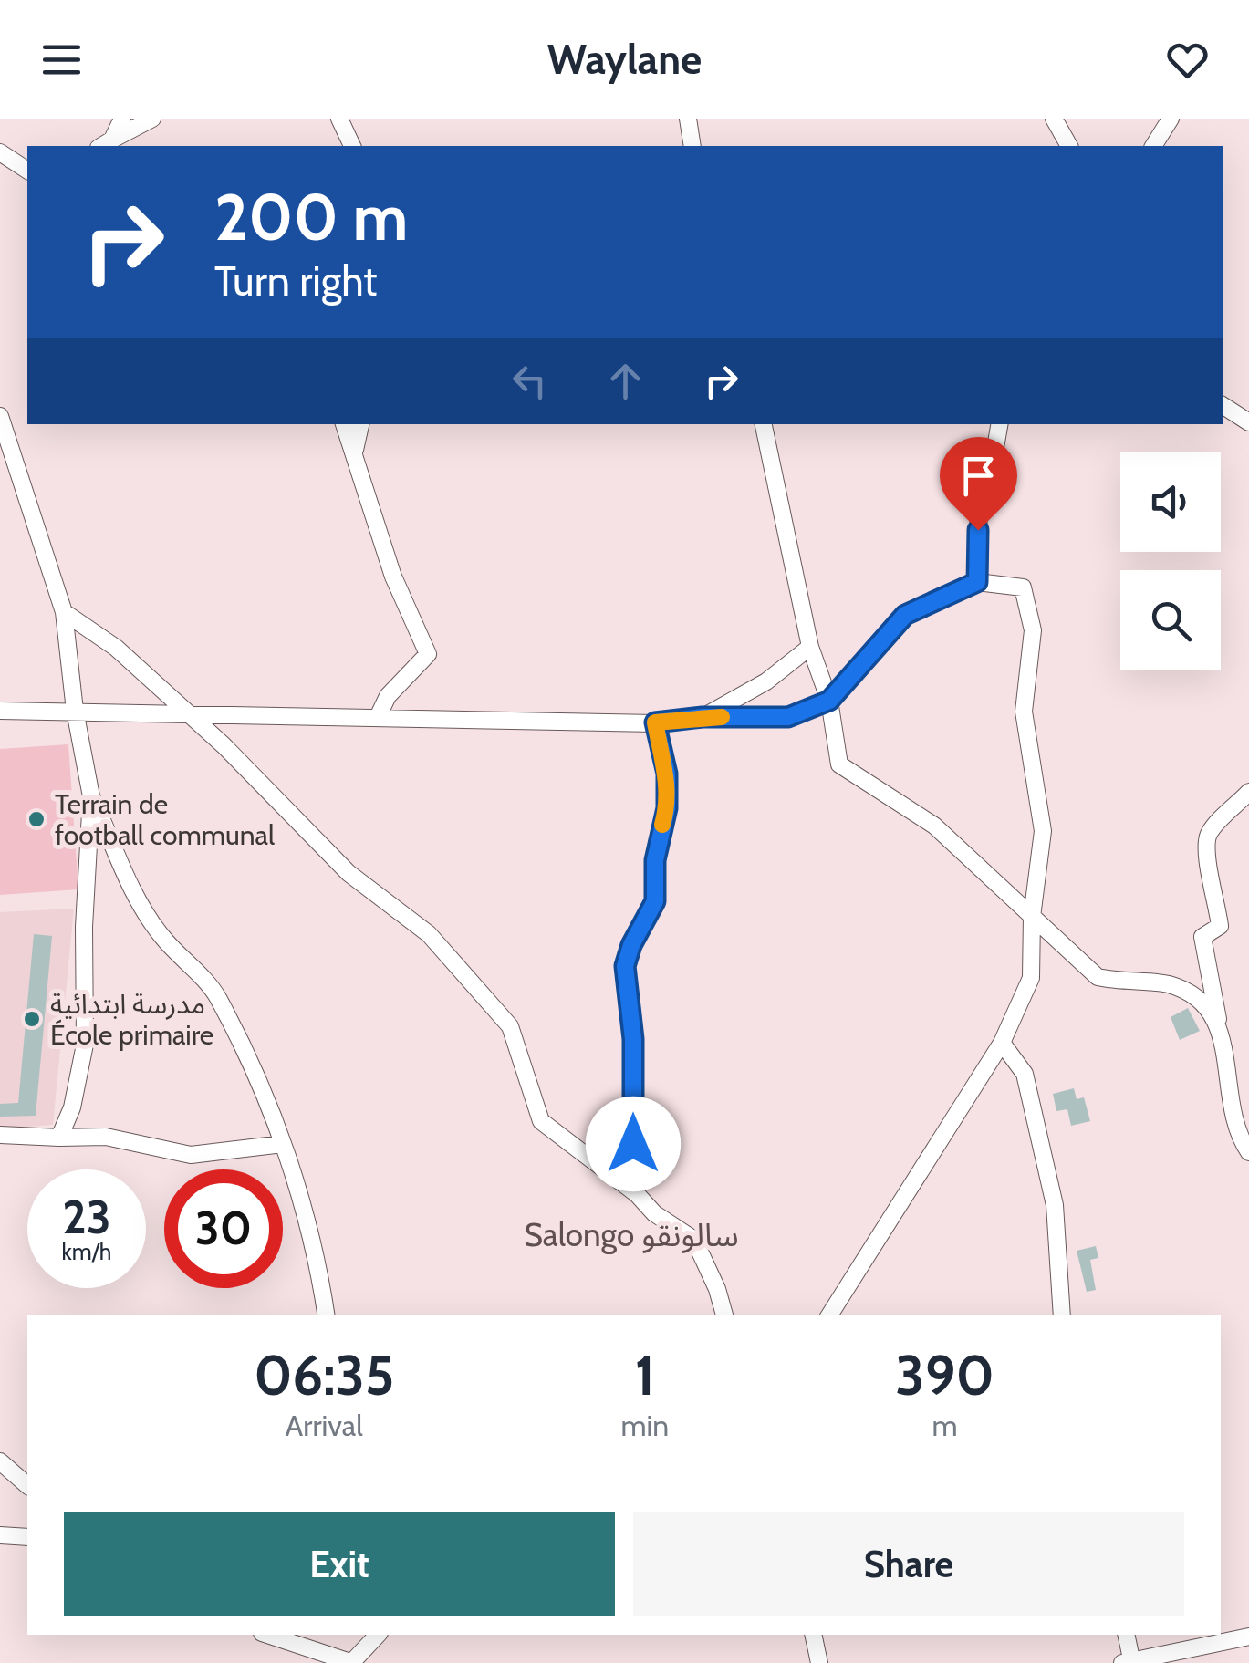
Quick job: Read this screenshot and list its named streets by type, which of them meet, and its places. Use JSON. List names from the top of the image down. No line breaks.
{"districts":["Salongo سالونقو"],"places":["Terrain de football communal","مدرسة ابتدائية École primaire"],"page":{"header":"Waylane","turn":["200 m","Turn right"],"speed":"23 km/h","limit":"30","eta":["06:35","Arrival","1","min","390","m"],"buttons":["Exit","Share"]}}
